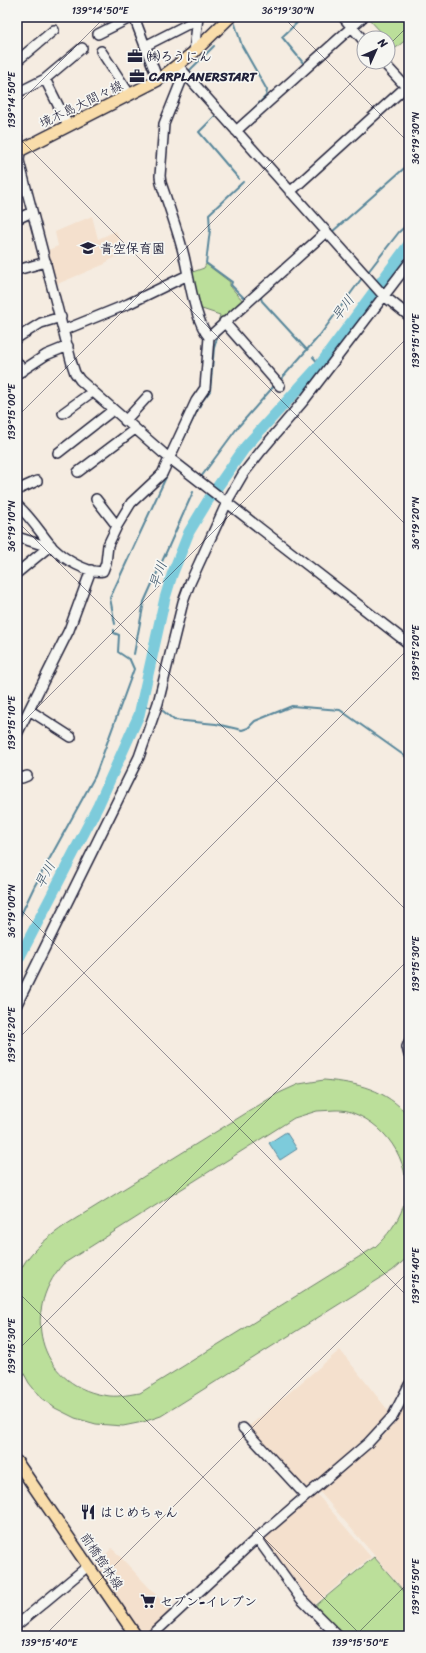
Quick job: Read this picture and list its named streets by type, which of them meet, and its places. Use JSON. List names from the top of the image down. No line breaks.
{"streets":{"main road":["境木島大間々線","前橋館林線"]},"water":["早川"],"places":{"office":["㈱ろうにん","CARPLANERSTART"],"school or university":["青空保育園"],"restaurant":["はじめちゃん"],"supermarket":["セブン-イレブン"]},"north":"top right","coordinates":["139°14'50\"E","36°19'30\"N","139°15'10\"E","139°15'00\"E","36°19'20\"N","36°19'10\"N","139°15'20\"E","36°19'00\"N","139°15'30\"E","139°15'40\"E","139°15'50\"E"]}
